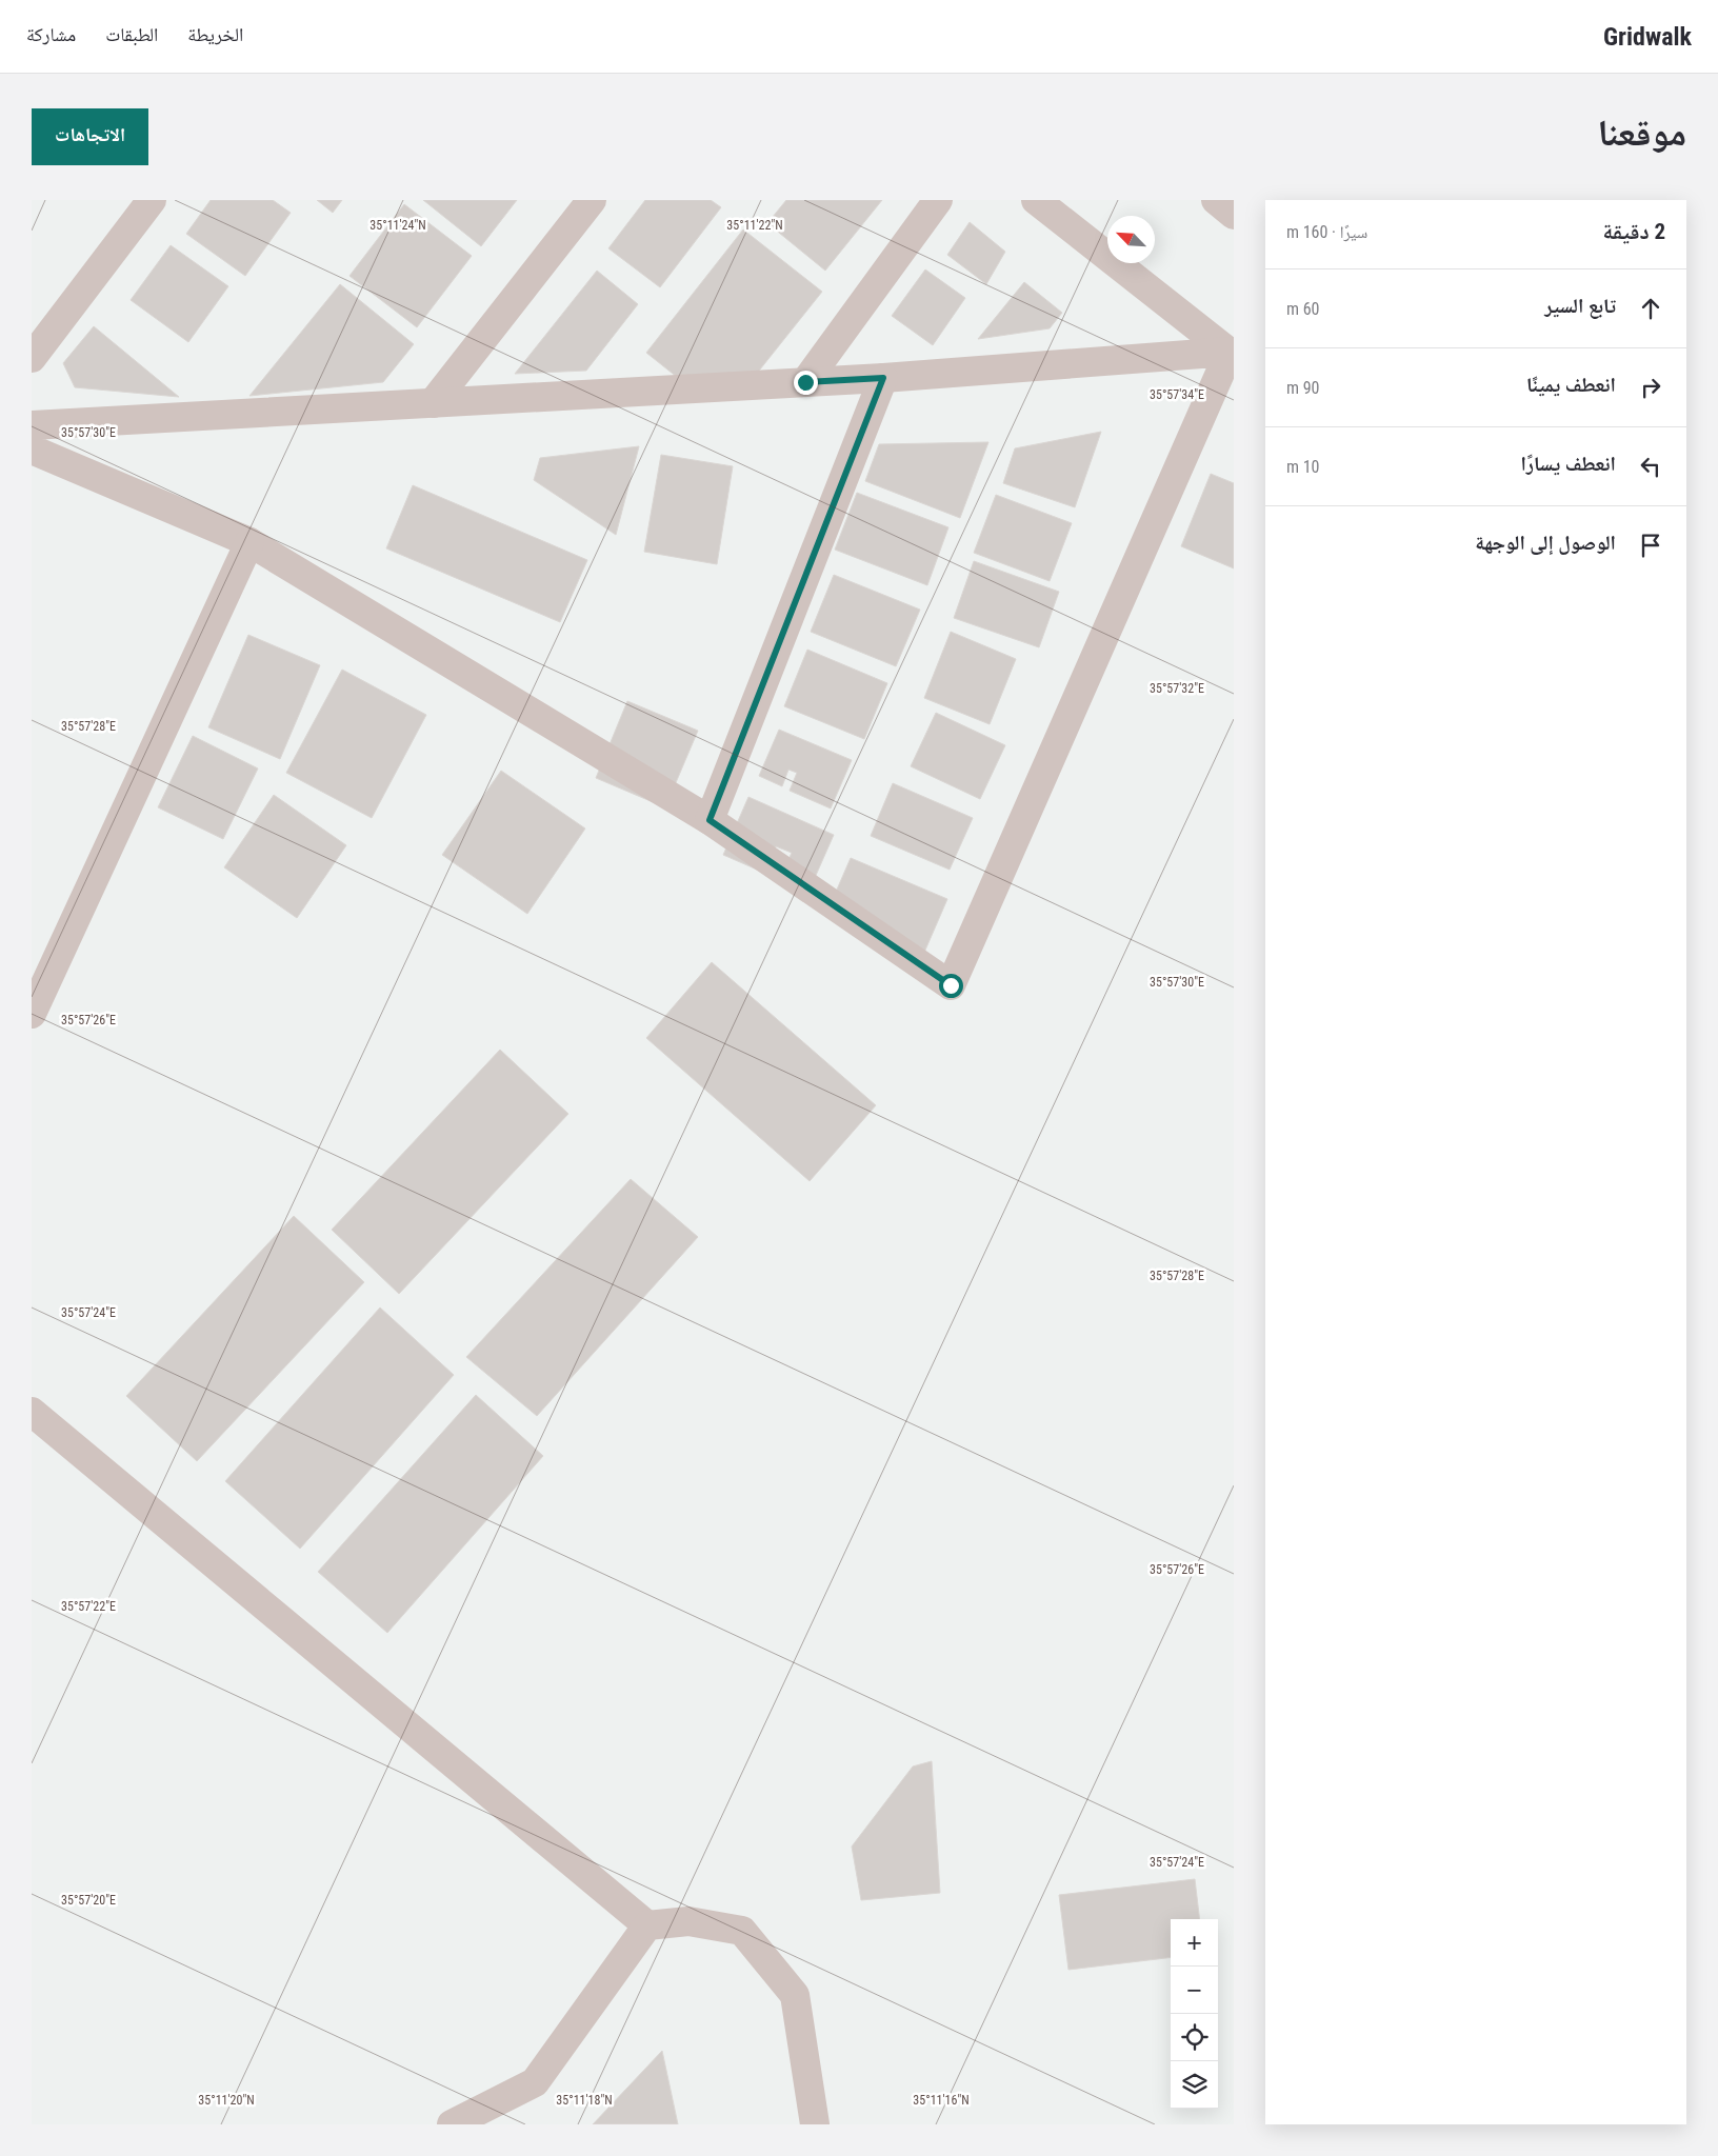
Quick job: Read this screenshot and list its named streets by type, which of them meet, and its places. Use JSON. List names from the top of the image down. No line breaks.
{"north":"top left","page":{"header":"Gridwalk","nav":["الخريطة","الطبقات","مشاركة"],"title":"موقعنا","buttons":"الاتجاهات","heading":["2 دقيقة","سيرًا · 160 m"],"list":[["تابع السير","60 m"],["انعطف يمينًا","90 m"],["انعطف يسارًا","10 m"],"الوصول إلى الوجهة"],"map_buttons":["+","−"]},"coordinates":["35°11'24\"N","35°11'22\"N","35°57'34\"E","35°57'30\"E","35°57'32\"E","35°57'28\"E","35°57'26\"E","35°57'24\"E","35°57'22\"E","35°57'20\"E","35°11'20\"N","35°11'18\"N","35°11'16\"N"]}
